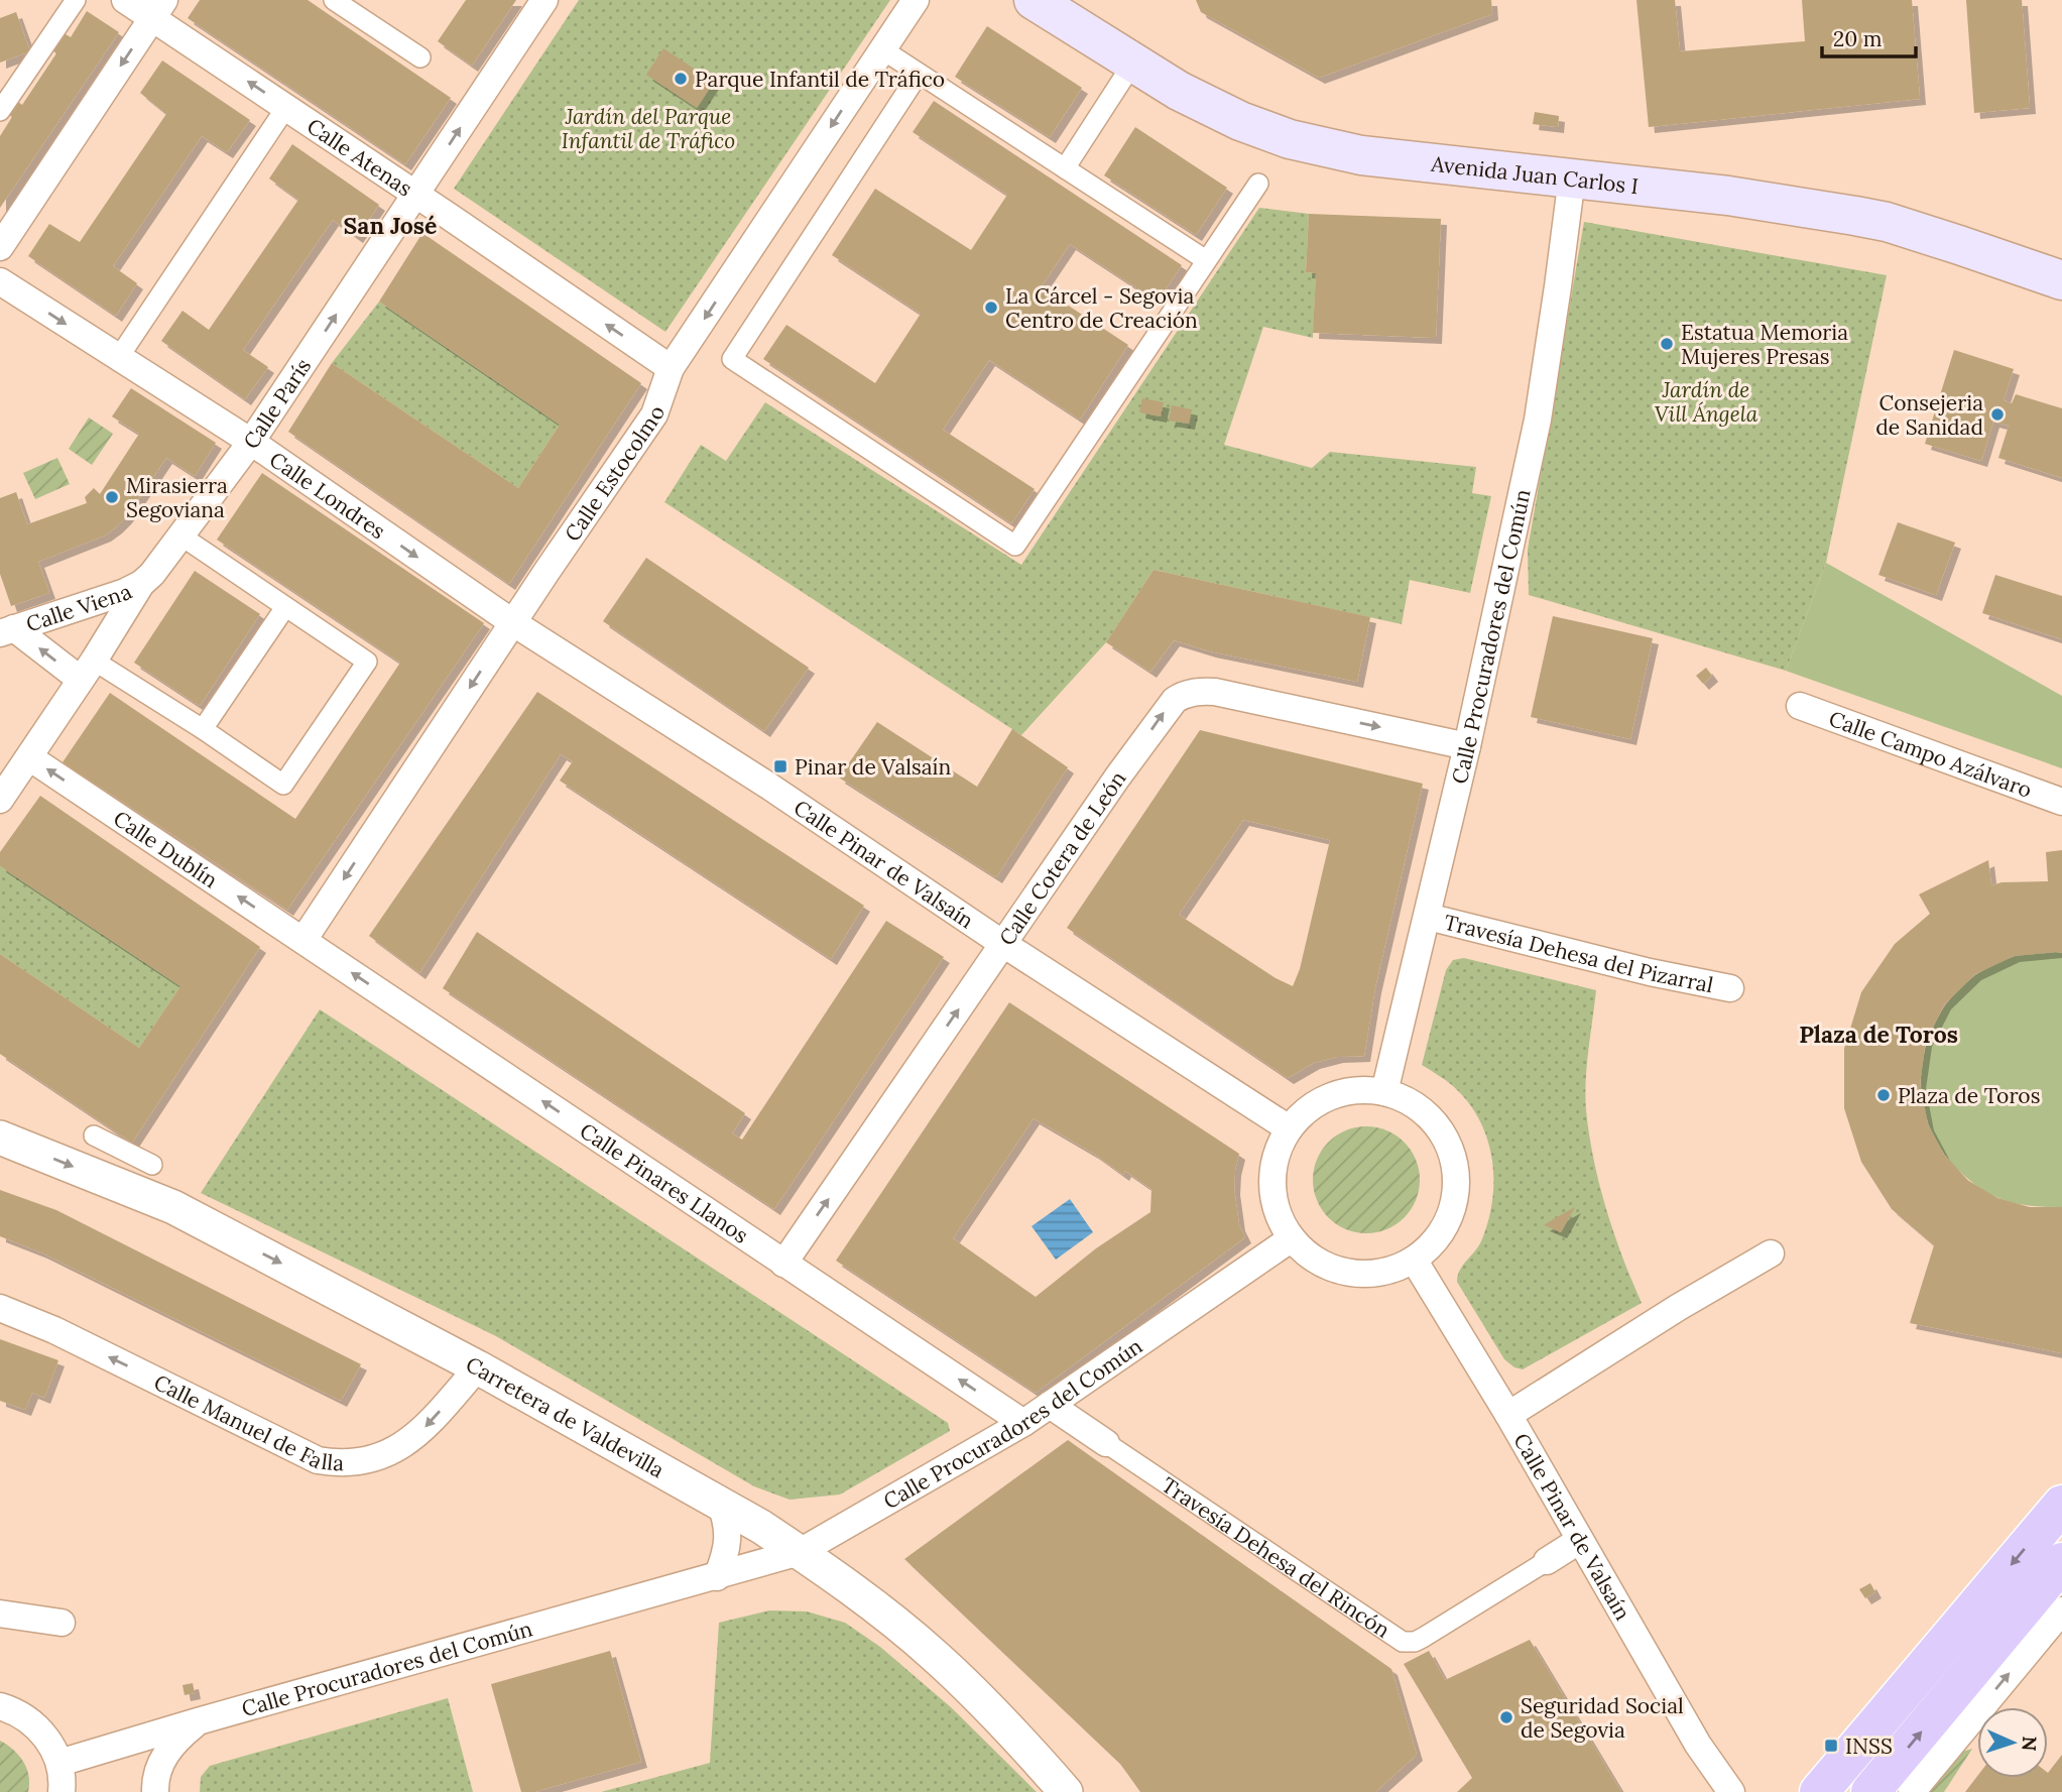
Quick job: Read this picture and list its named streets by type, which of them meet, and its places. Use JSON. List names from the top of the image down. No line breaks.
{"streets":{"main road":["Avenida Juan Carlos I"],"street":["Calle Atenas","Calle París","Calle Estocolmo","Calle Londres","Calle Viena","Calle Procuradores del Común","Calle Campo Azálvaro","Calle Dublín","Calle Cotera de León","Calle Pinar de Valsaín","Travesía Dehesa del Pizarral","Calle Pinares Llanos","Carretera de Valdevilla","Calle Manuel de Falla","Travesía Dehesa del Rincón"]},"crossings":[["Calle Atenas","Calle París"],["Calle Atenas","Calle Estocolmo"],["Avenida Juan Carlos I","Calle Procuradores del Común"],["Calle París","Calle Londres"],["Calle París","Calle Viena"],["Calle París","Calle Dublín"],["Calle Estocolmo","Calle Londres"],["Calle Estocolmo","Calle Dublín"],["Calle Estocolmo","Calle Pinar de Valsaín"],["Calle Estocolmo","Calle Pinares Llanos"],["Calle Londres","Calle Pinar de Valsaín"],["Calle Procuradores del Común","Calle Cotera de León"],["Calle Procuradores del Común","Calle Pinar de Valsaín"],["Calle Procuradores del Común","Travesía Dehesa del Pizarral"],["Calle Procuradores del Común","Calle Pinares Llanos"],["Calle Procuradores del Común","Carretera de Valdevilla"],["Calle Procuradores del Común","Travesía Dehesa del Rincón"],["Calle Dublín","Calle Pinares Llanos"],["Calle Cotera de León","Calle Pinar de Valsaín"],["Calle Cotera de León","Calle Pinares Llanos"],["Calle Pinar de Valsaín","Travesía Dehesa del Rincón"],["Carretera de Valdevilla","Calle Manuel de Falla"]],"one_way":["Calle Atenas","Calle Estocolmo","Calle Londres","Calle Viena","Calle Cotera de León","Calle Pinares Llanos","Carretera de Valdevilla","Calle Manuel de Falla"],"districts":["San José","Plaza de Toros"],"parks":["Jardín del Parque Infantil de Tráfico","Jardín de Vill Ángela"],"places":{"other":["Parque Infantil de Tráfico","La Cárcel - Segovia Centro de Creación","Estatua Memoria Mujeres Presas","Consejeria de Sanidad","Mirasierra Segoviana","Plaza de Toros","Seguridad Social de Segovia"],"transit":["Pinar de Valsaín","INSS"]},"scale_bar":"20 m","north":"right"}
